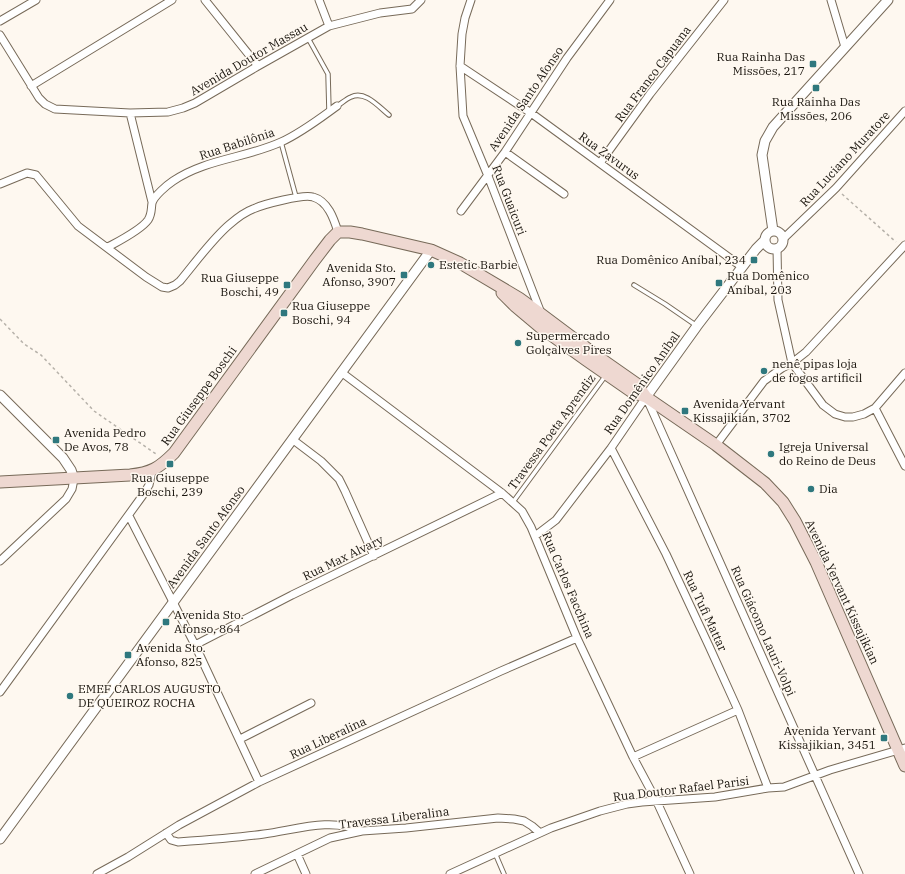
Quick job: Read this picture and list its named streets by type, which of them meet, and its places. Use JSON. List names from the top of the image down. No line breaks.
{"streets":{"main road":["Rua Giuseppe Boschi","Avenida Yervant Kissajikian"],"street":["Avenida Doutor Massau","Rua Franco Capuana","Avenida Santo Afonso","Rua Babilônia","Rua Zavurus","Rua Luciano Muratore","Rua Guaicuri","Rua Domênico Aníbal","Rua Max Alvary","Rua Carlos Facchina","Rua Tufi Mattar","Rua Giácomo Lauri-Volpi","Rua Liberalina","Rua Doutor Rafael Parisi","Travessa Liberalina"],"lane":["Travessa Poeta Aprendiz"]},"crossings":[["Rua Franco Capuana","Rua Zavurus"],["Avenida Santo Afonso","Rua Zavurus"],["Avenida Santo Afonso","Rua Guaicuri"],["Avenida Santo Afonso","Rua Carlos Facchina"],["Avenida Santo Afonso","Avenida Yervant Kissajikian"],["Rua Zavurus","Rua Guaicuri"],["Rua Zavurus","Rua Domênico Aníbal"],["Rua Luciano Muratore","Rua Domênico Aníbal"],["Rua Guaicuri","Avenida Yervant Kissajikian"],["Rua Domênico Aníbal","Rua Carlos Facchina"],["Rua Domênico Aníbal","Avenida Yervant Kissajikian"],["Rua Domênico Aníbal","Rua Tufi Mattar"],["Rua Domênico Aníbal","Rua Giácomo Lauri-Volpi"],["Rua Giuseppe Boschi","Avenida Yervant Kissajikian"],["Travessa Poeta Aprendiz","Rua Carlos Facchina"],["Travessa Poeta Aprendiz","Avenida Yervant Kissajikian"],["Rua Max Alvary","Rua Carlos Facchina"],["Rua Carlos Facchina","Rua Liberalina"],["Rua Carlos Facchina","Rua Doutor Rafael Parisi"],["Avenida Yervant Kissajikian","Rua Giácomo Lauri-Volpi"],["Avenida Yervant Kissajikian","Rua Doutor Rafael Parisi"],["Rua Tufi Mattar","Rua Doutor Rafael Parisi"],["Rua Giácomo Lauri-Volpi","Rua Doutor Rafael Parisi"],["Rua Doutor Rafael Parisi","Travessa Liberalina"]],"places":{"transit":["Rua Rainha Das Missões, 217","Rua Rainha Das Missões, 206","Rua Domênico Aníbal, 234","Avenida Sto. Afonso, 3907","Rua Domênico Aníbal, 203","Rua Giuseppe Boschi, 49","Rua Giuseppe Boschi, 94","Avenida Yervant Kissajikian, 3702","Avenida Pedro De Avos, 78","Rua Giuseppe Boschi, 239","Avenida Sto. Afonso, 864","Avenida Sto. Afonso, 825","Avenida Yervant Kissajikian, 3451"],"other":["Estetic Barbie","Supermercado Golçalves Pires","nenê pipas loja de fogos artificil","Igreja Universal do Reino de Deus","Dia","EMEF CARLOS AUGUSTO DE QUEIROZ ROCHA"]}}
